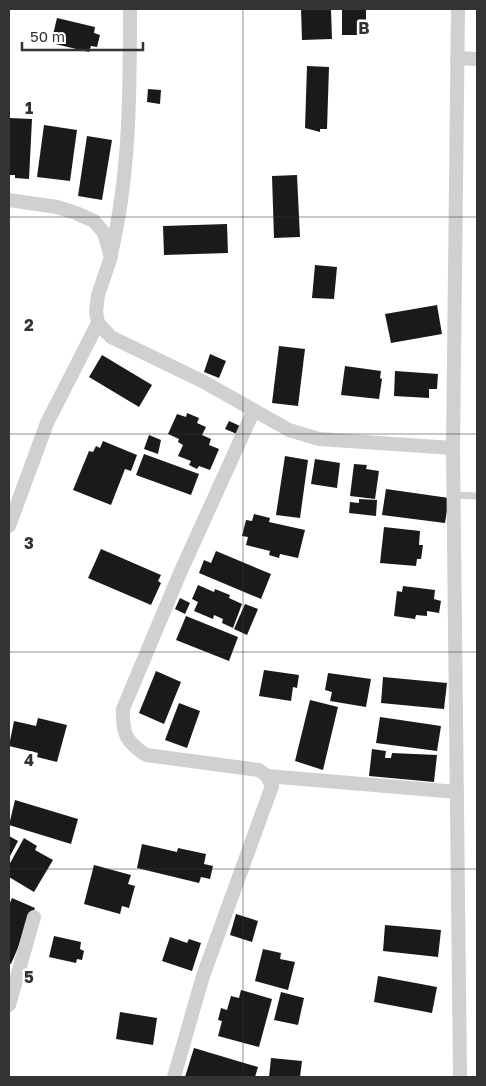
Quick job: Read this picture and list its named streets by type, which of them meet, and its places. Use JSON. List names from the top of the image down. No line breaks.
{"scale_bar":"50 m","grid":{"columns":["B"],"rows":["1","2","3","4","5"]}}
